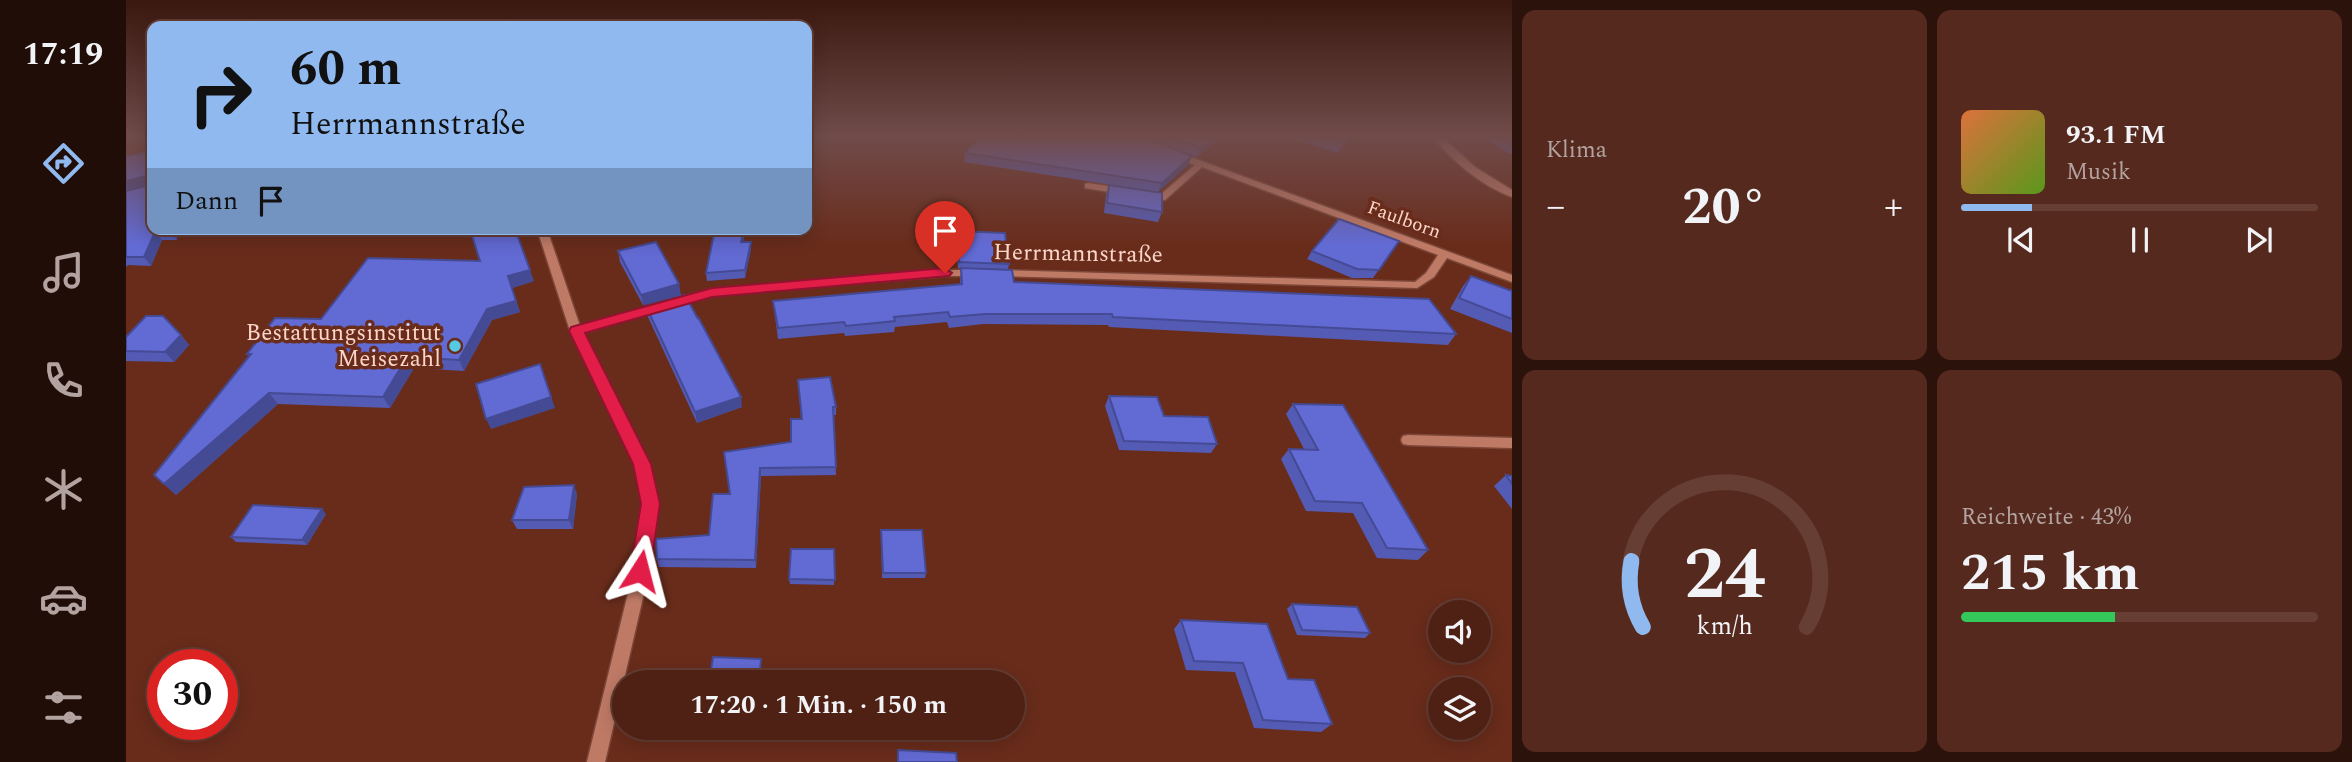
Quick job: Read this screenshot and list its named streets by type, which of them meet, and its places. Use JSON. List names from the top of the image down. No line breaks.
{"streets":{"street":["Faulborn","Herrmannstraße"]},"crossings":[["Faulborn","Herrmannstraße"]],"places":["Bestattungsinstitut Meisezahl"],"page":{"tabs":"17:19","tile":["Klima",["Reichweite · 43%","215 km"]],"turn":["60 m","Herrmannstraße"],"song":["93.1 FM","Musik"],"then":"Dann","heat":["−","20°","+"],"limit":"30","trip":"17:20 · 1 Min. · 150 m","gauge":["24","km/h"]}}
